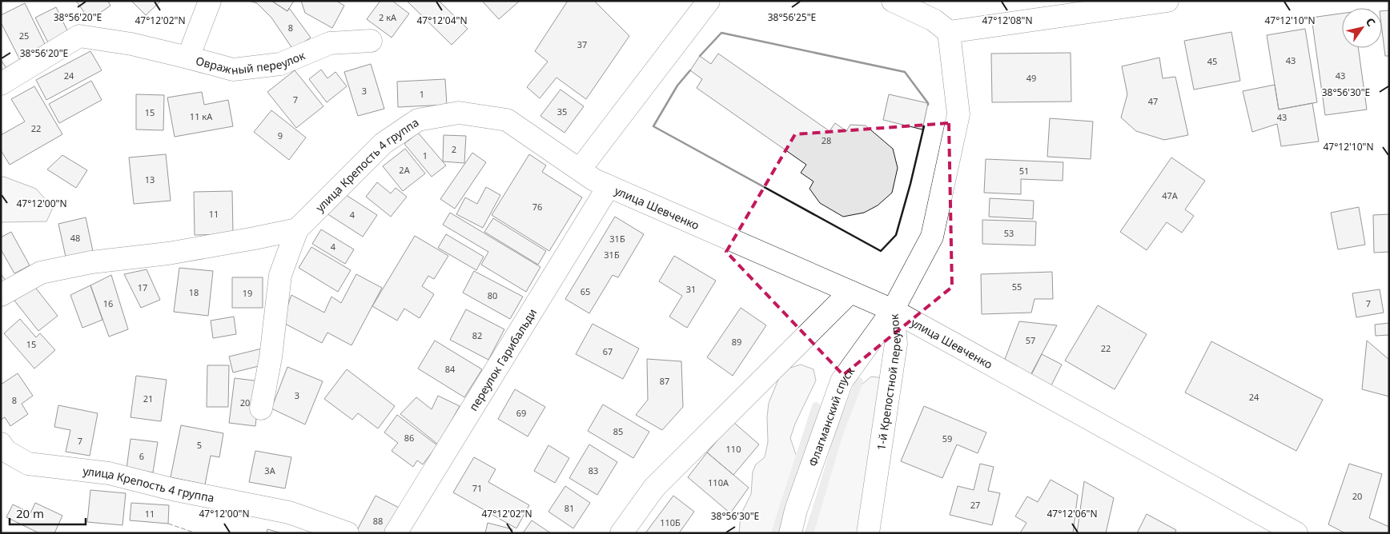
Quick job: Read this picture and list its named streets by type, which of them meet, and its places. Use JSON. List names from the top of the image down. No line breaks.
{"streets":{"street":["Овражный переулок","улица Крепость 4 группа","улица Шевченко","переулок Гарибальди","1-й Крепостной переулок","Флагманский спуск"]},"crossings":[["улица Крепость 4 группа","улица Шевченко"],["улица Крепость 4 группа","переулок Гарибальди"],["улица Шевченко","переулок Гарибальди"],["улица Шевченко","1-й Крепостной переулок"],["улица Шевченко","Флагманский спуск"],["1-й Крепостной переулок","Флагманский спуск"]],"house_numbers":["2 кА","8","25","37","43","45","24","43","49","3","1","7","47","35","15","11 кА","43","22","9","28","2","1","2А","51","13","47А","76","11","4","53","48","31Б","4","31Б","55","17","31","65","18","19","80","16","7","82","57","89","15","22","67","84","87","3","24","21","8","20","69","85","86","59","7","5","110","6","3А","83","110А","71","20","27","81","11","88","110Б"],"scale_bar":"20 m","north":"top right","coordinates":["38°56'20\"E","38°56'25\"E","47°12'02\"N","47°12'04\"N","47°12'08\"N","47°12'10\"N","38°56'30\"E","47°12'00\"N","47°12'06\"N"]}
